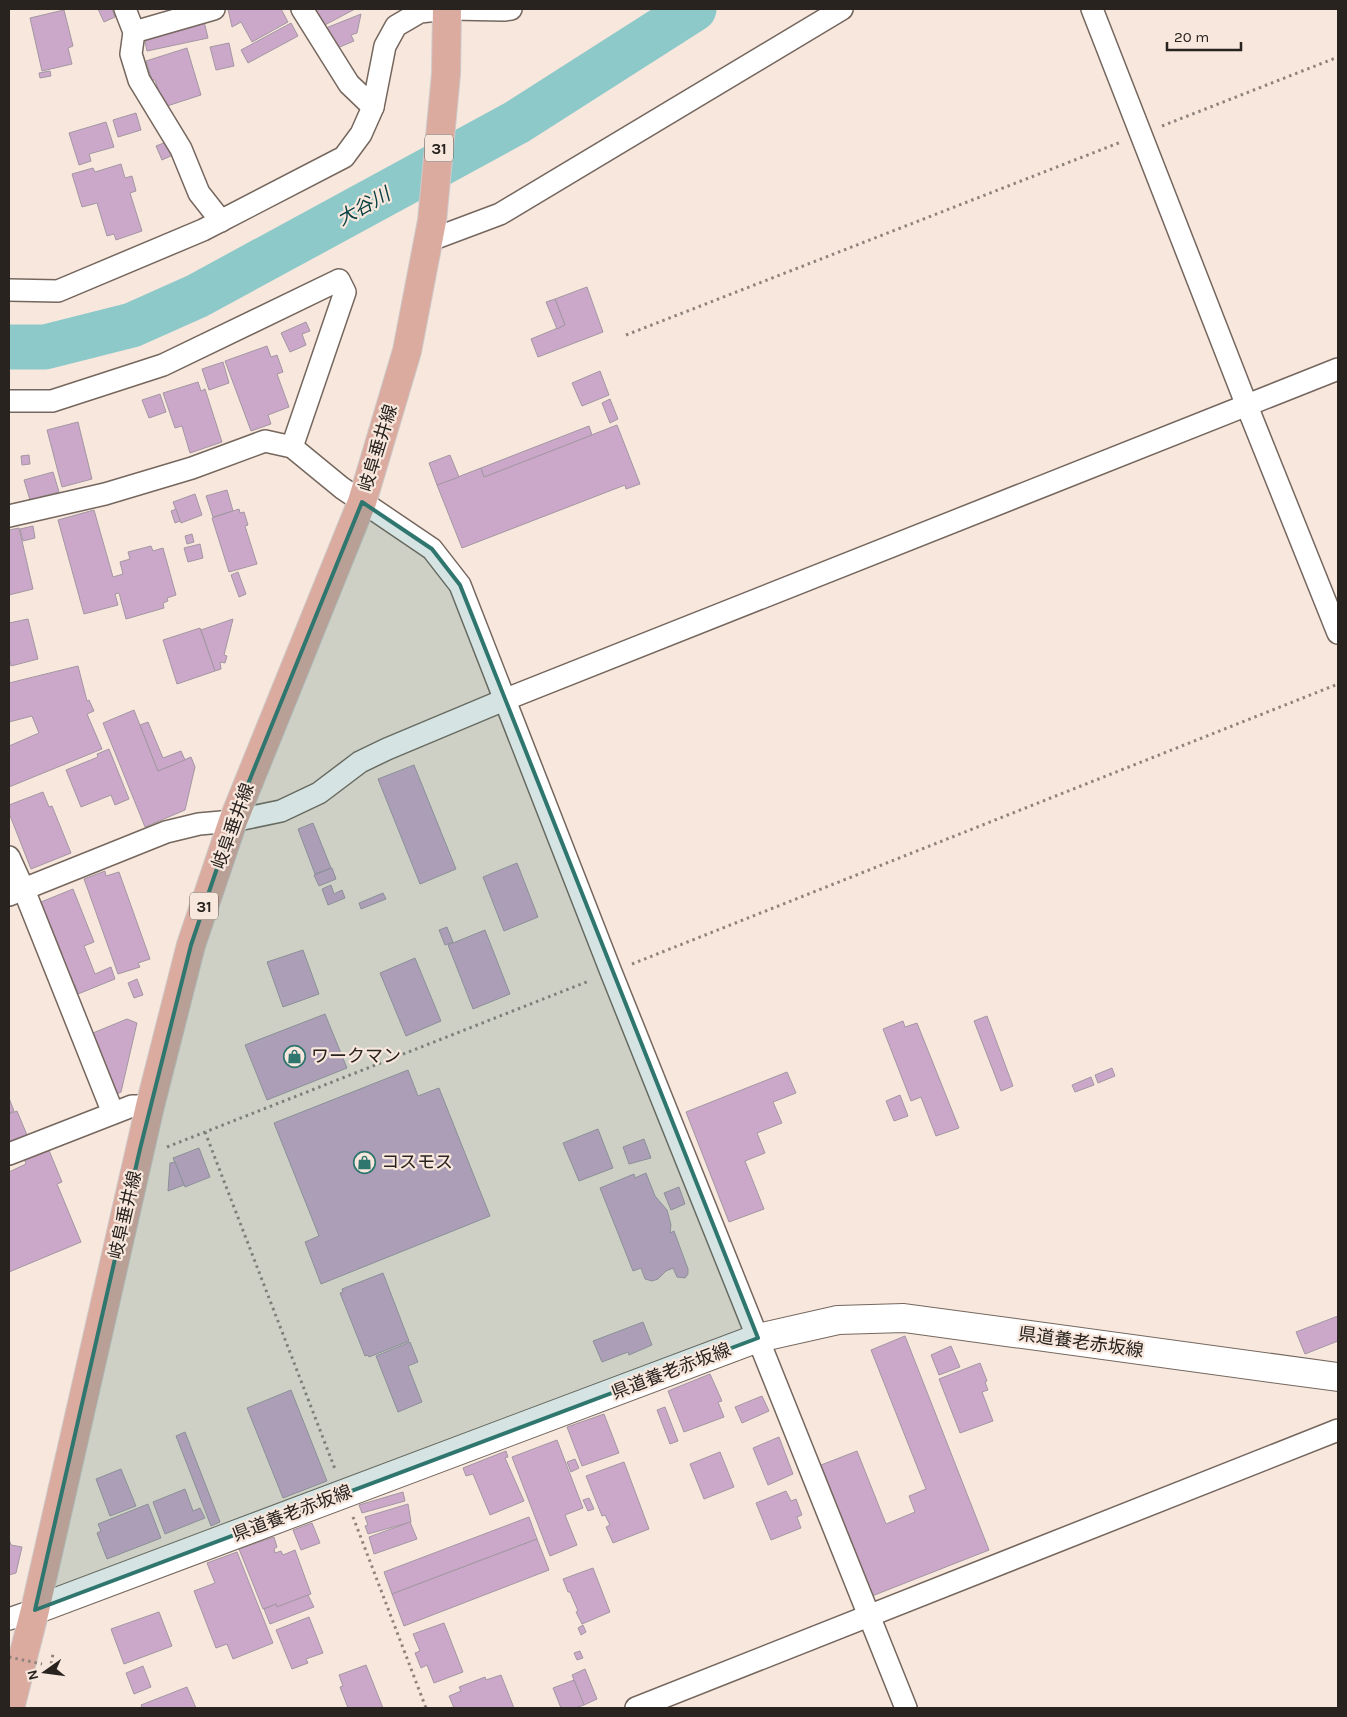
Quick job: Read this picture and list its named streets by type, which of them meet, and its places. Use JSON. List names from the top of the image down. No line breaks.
{"streets":{"main road":["31","岐阜垂井線","県道養老赤坂線"]},"crossings":[["岐阜垂井線","県道養老赤坂線"]],"water":["大谷川"],"places":{"shop":["ワークマン","コスモス"]},"scale_bar":"20 m","north":"left"}
